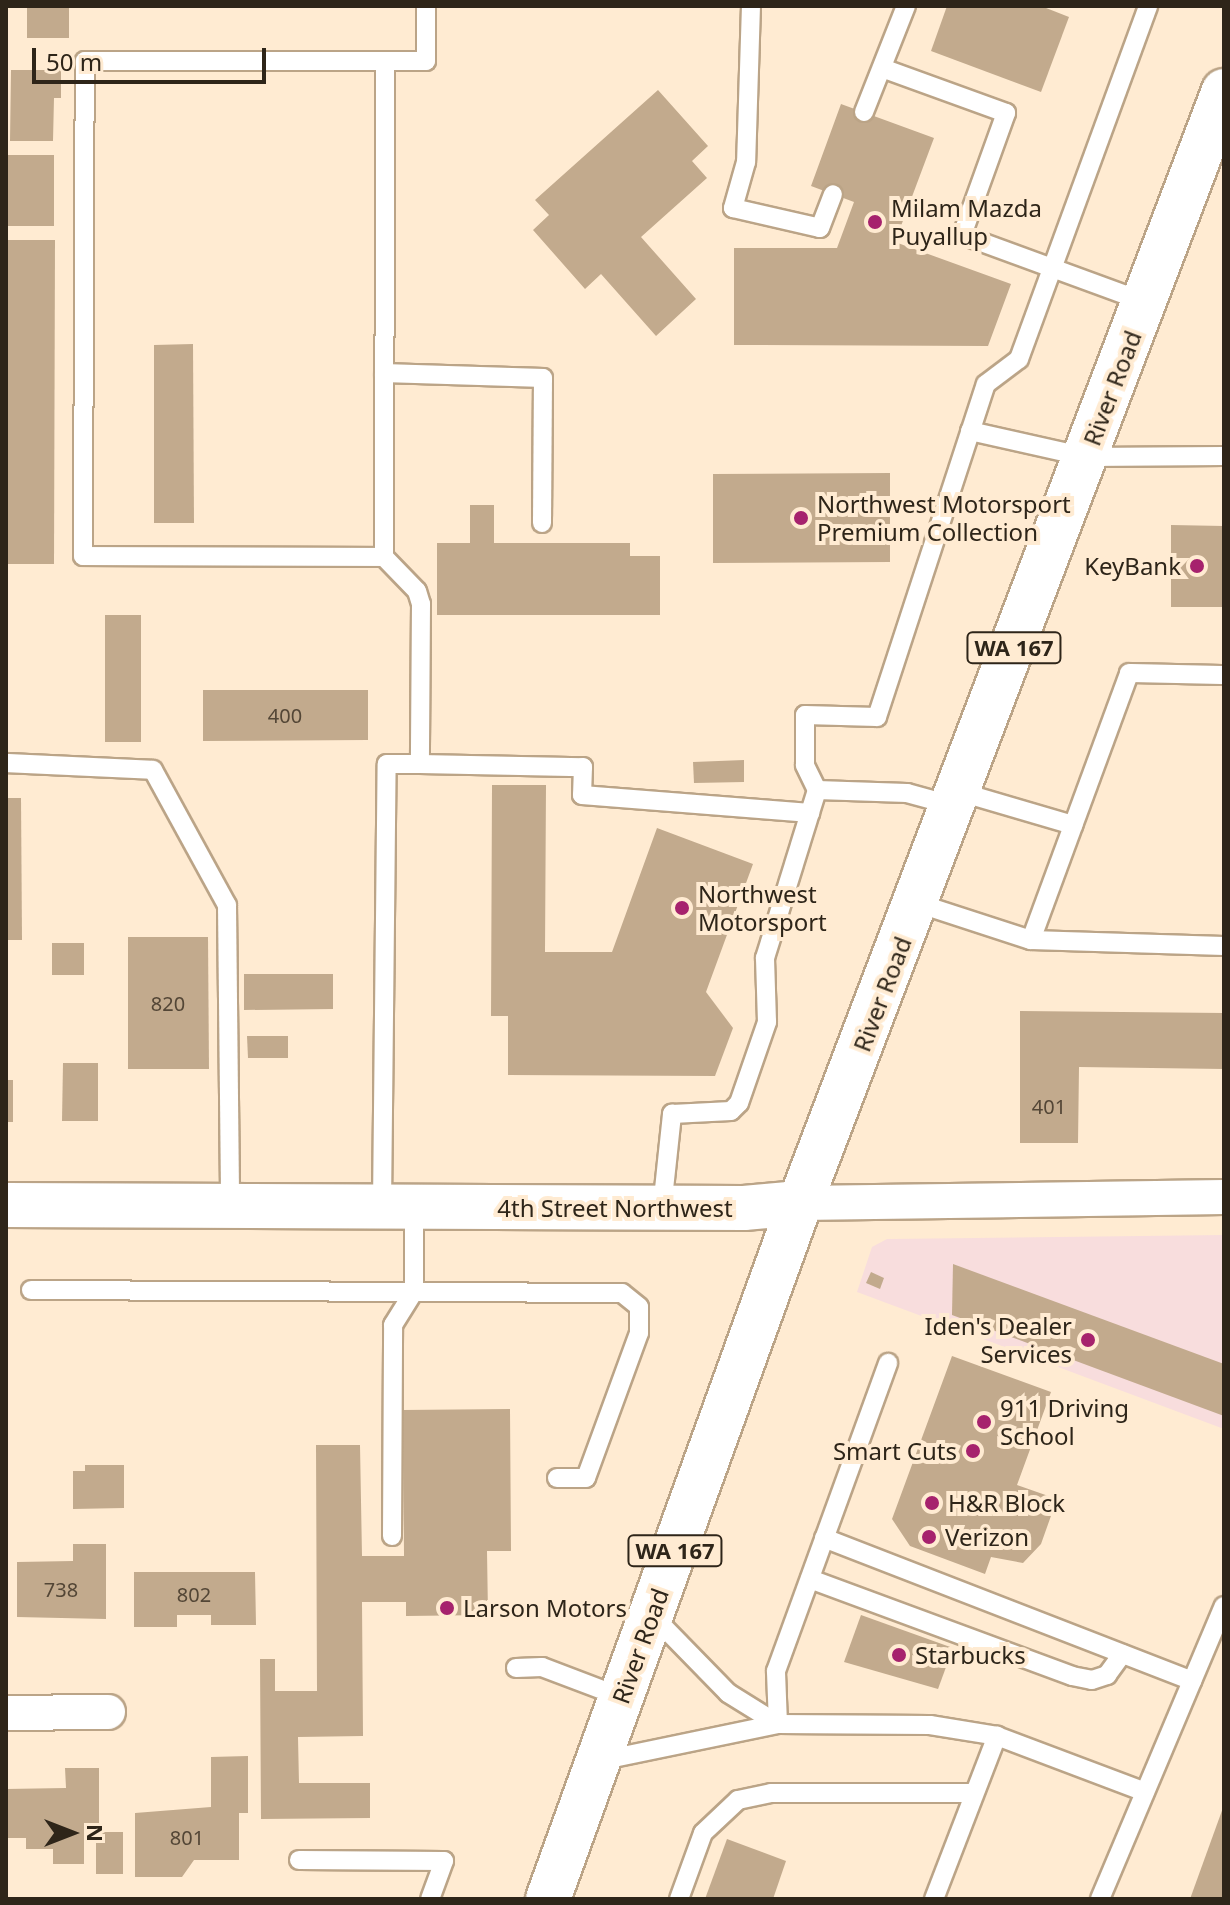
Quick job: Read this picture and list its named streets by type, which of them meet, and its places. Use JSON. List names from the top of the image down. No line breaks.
{"streets":{"main road":["River Road","WA 167","4th Street Northwest"]},"crossings":[["River Road","4th Street Northwest"]],"places":["Milam Mazda Puyallup","Northwest Motorsport Premium Collection","KeyBank","Northwest Motorsport","Iden's Dealer Services","911 Driving School","Smart Cuts","H&R Block","Verizon","Larson Motors","Starbucks"],"house_numbers":["400","820","401","738","802","801"],"scale_bar":"50 m","north":"right"}
